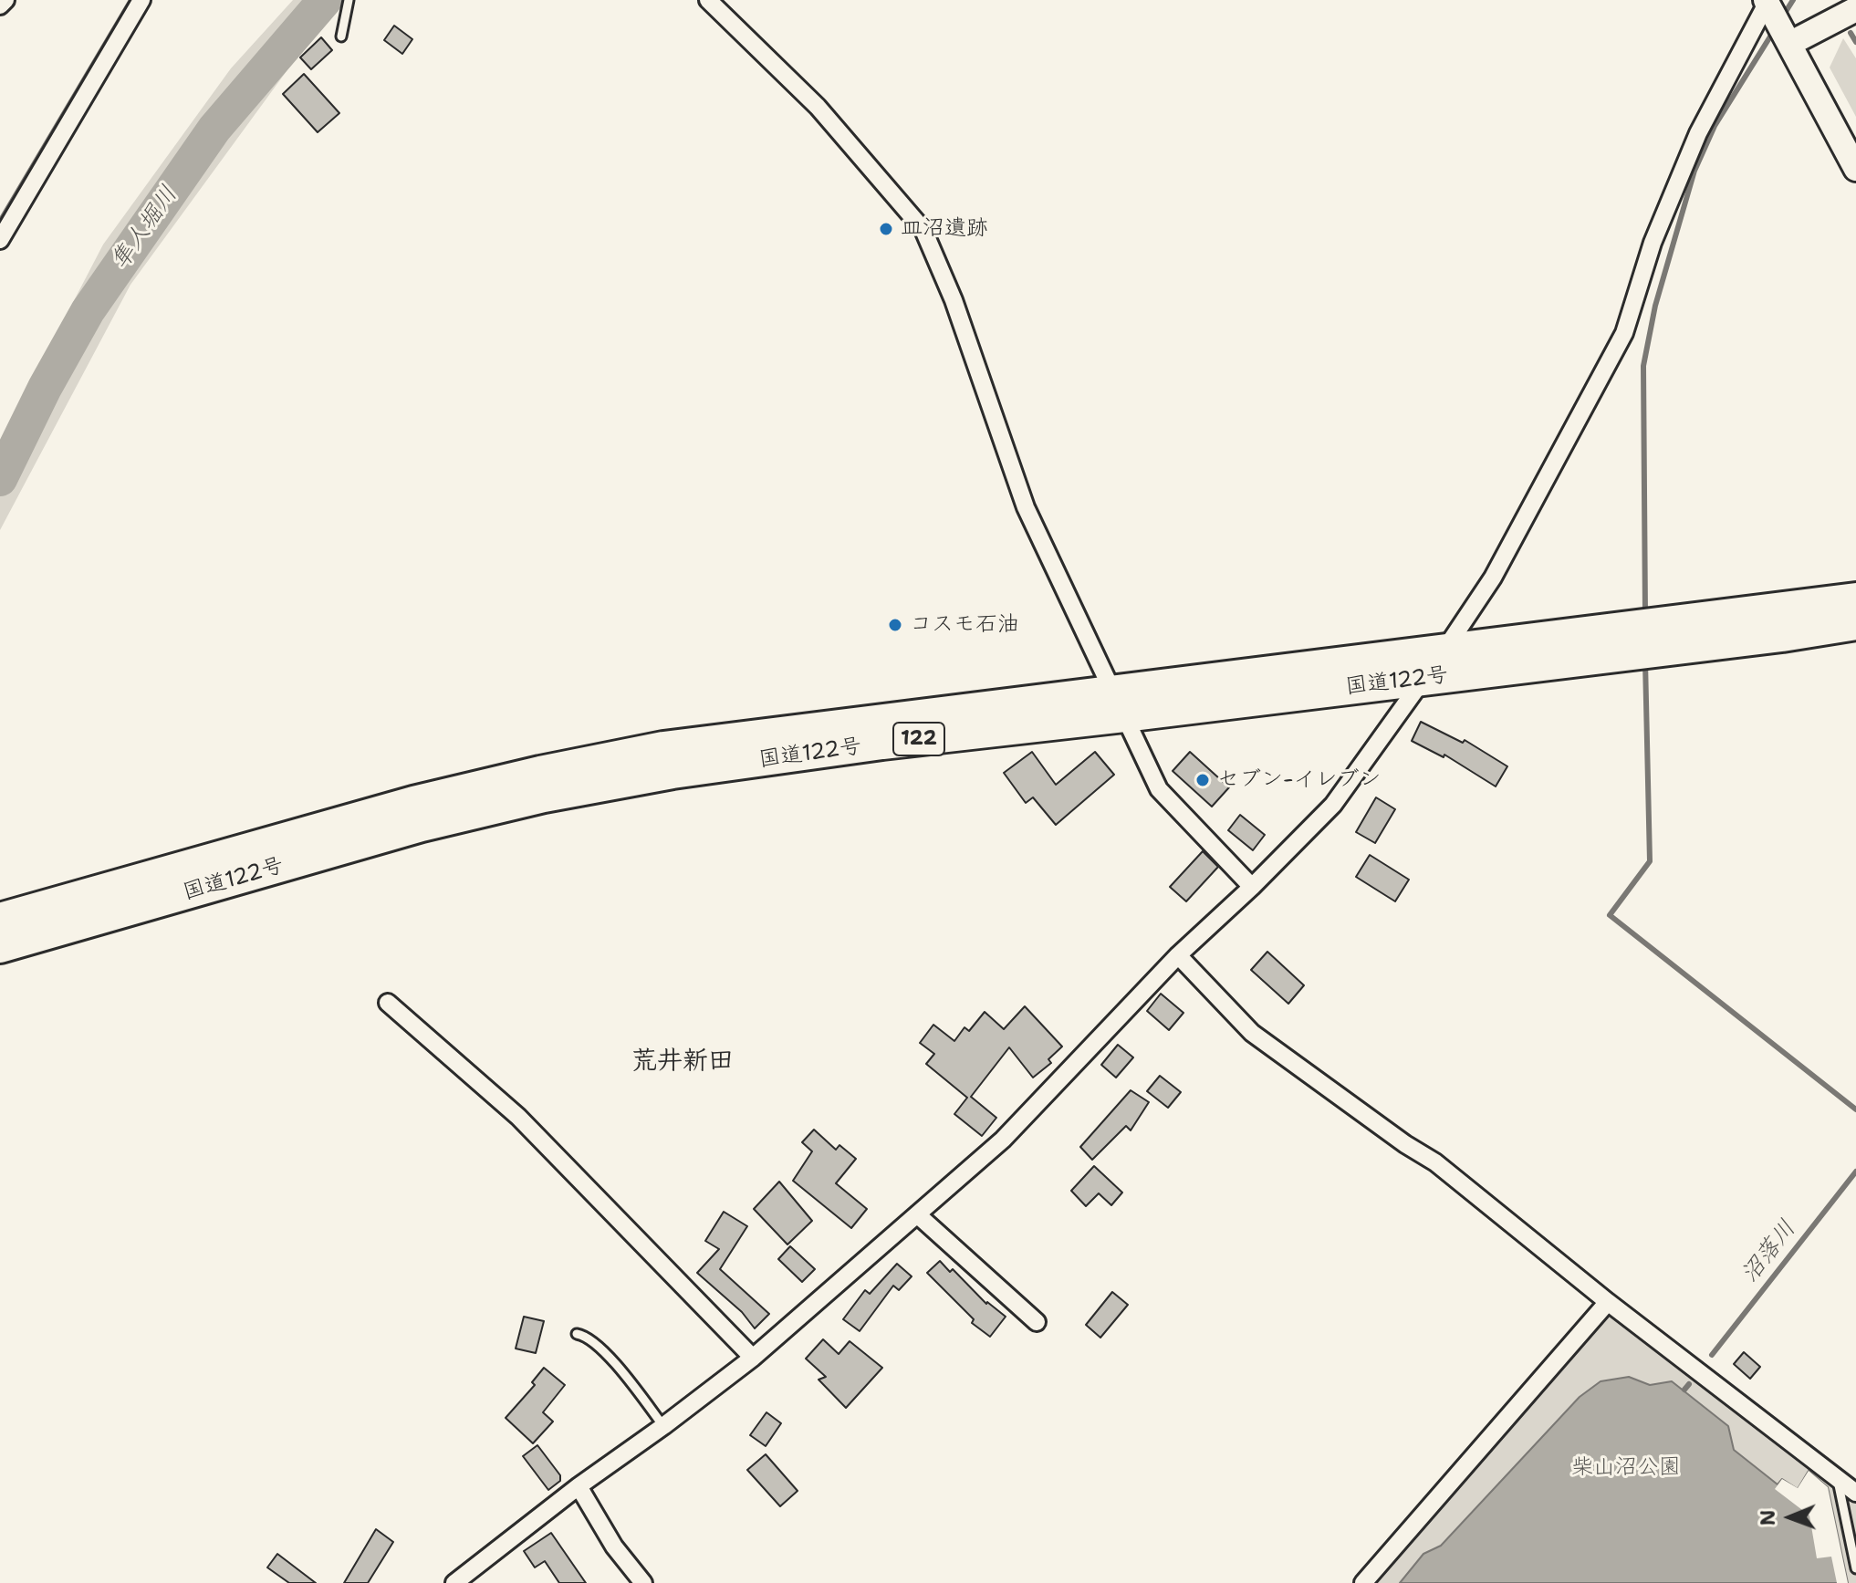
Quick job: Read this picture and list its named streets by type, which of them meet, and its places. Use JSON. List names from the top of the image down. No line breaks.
{"streets":{"highway":["国道122号","122"]},"districts":["荒井新田"],"water":["隼人堀川","沼落川"],"parks":["柴山沼公園"],"places":["皿沼遺跡","コスモ石油","セブン-イレブン"],"north":"left"}
